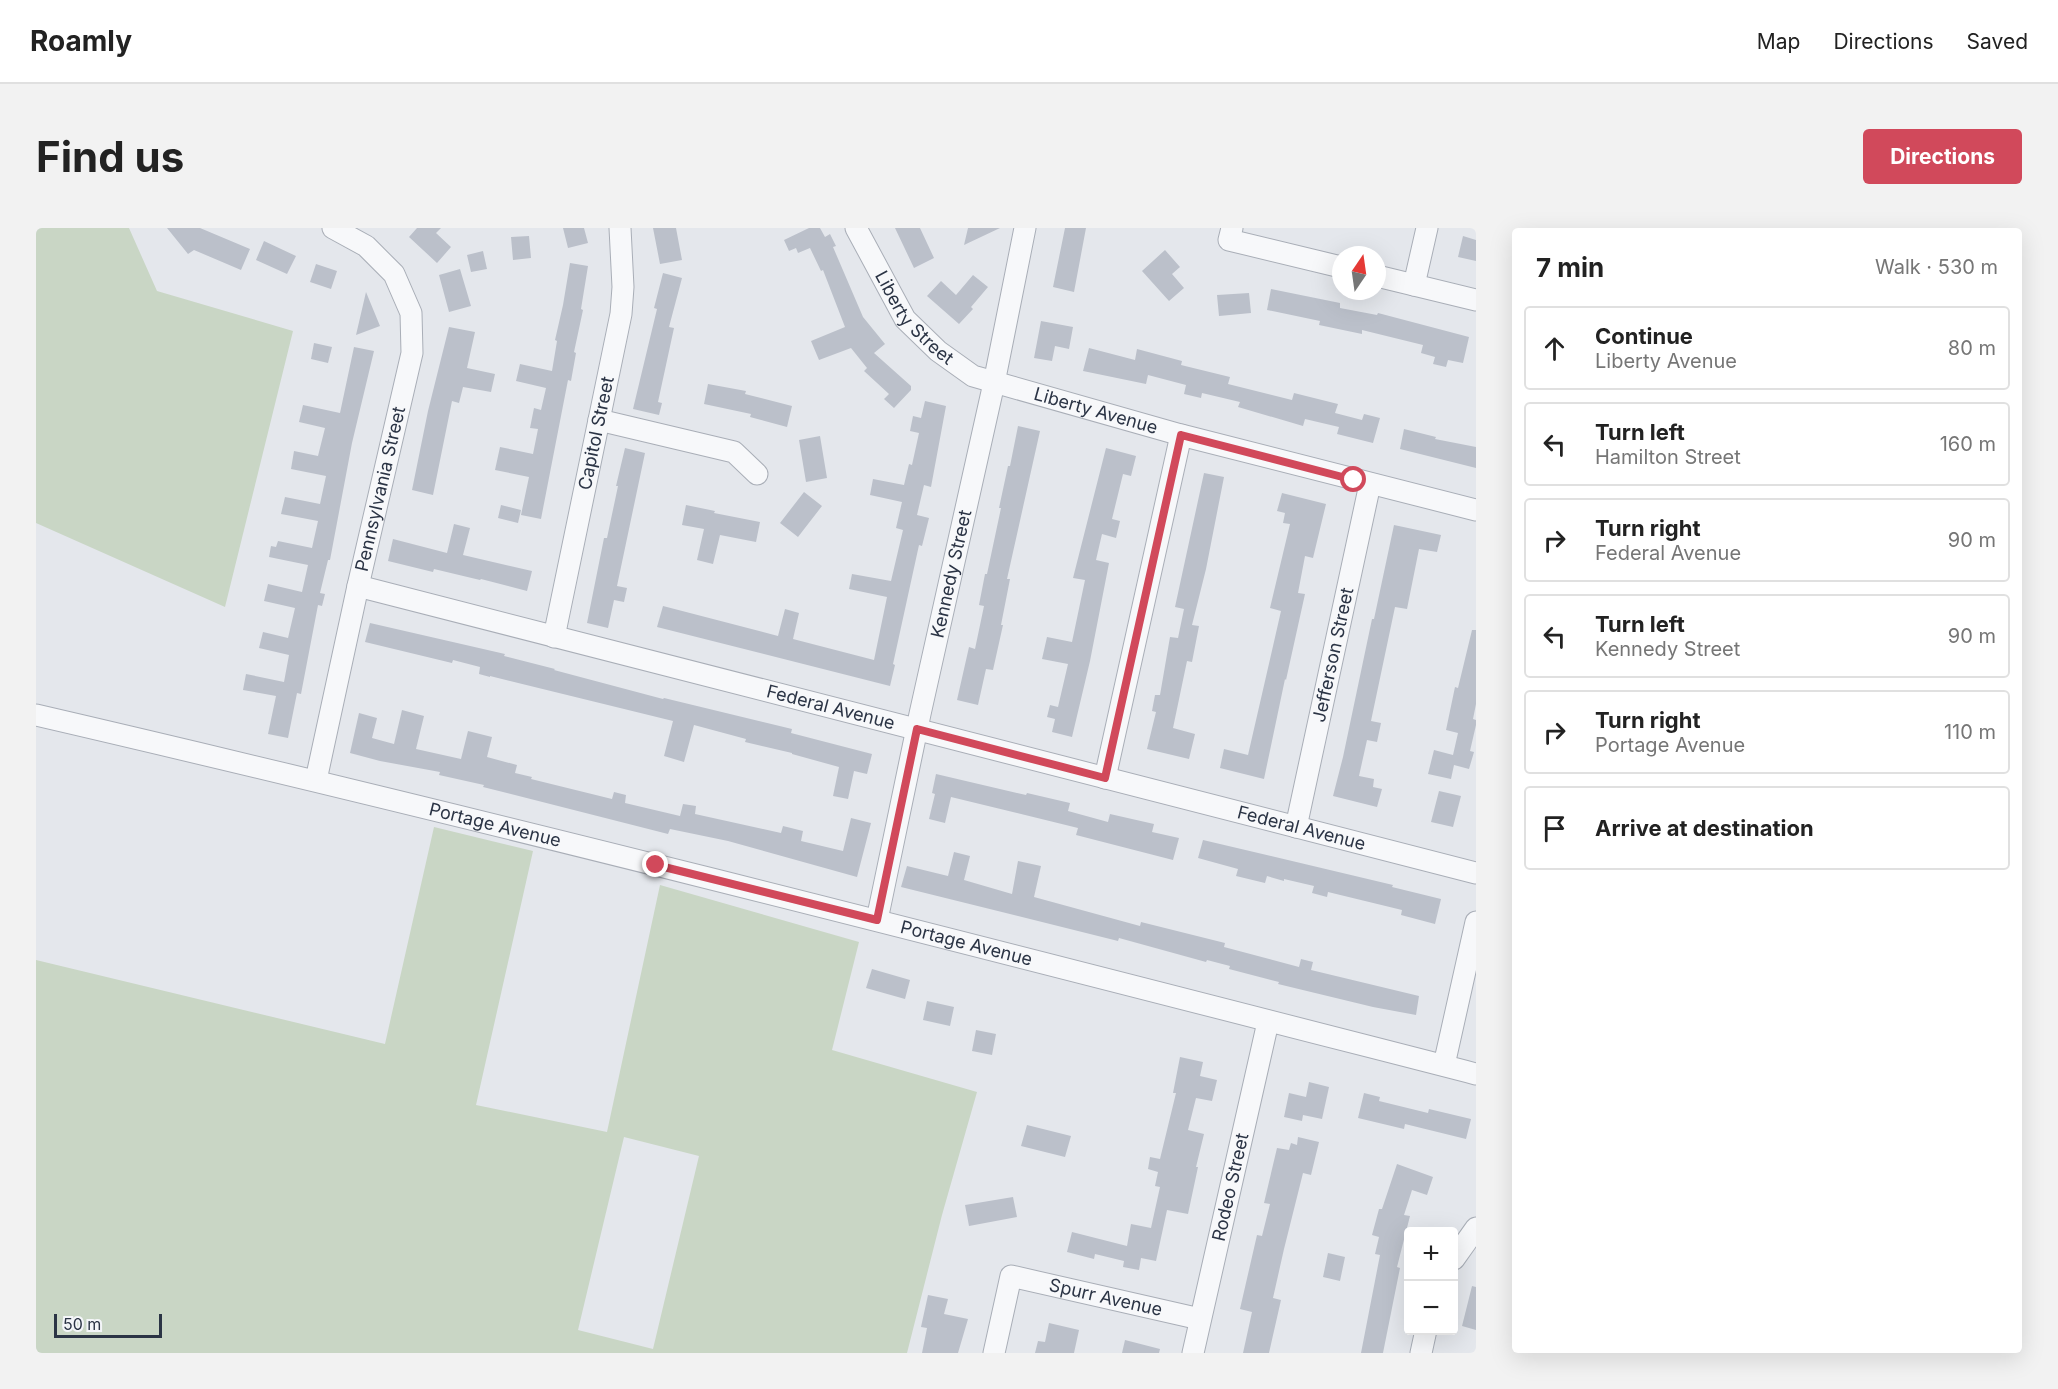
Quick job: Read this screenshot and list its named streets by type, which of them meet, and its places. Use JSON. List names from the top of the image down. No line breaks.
{"streets":{"street":["Liberty Street","Liberty Avenue","Capitol Street","Pennsylvania Street","Kennedy Street","Jefferson Street","Federal Avenue","Portage Avenue","Rodeo Street","Spurr Avenue"]},"crossings":[["Liberty Street","Liberty Avenue"],["Liberty Street","Kennedy Street"],["Liberty Avenue","Kennedy Street"],["Liberty Avenue","Jefferson Street"],["Capitol Street","Federal Avenue"],["Pennsylvania Street","Federal Avenue"],["Pennsylvania Street","Portage Avenue"],["Kennedy Street","Federal Avenue"],["Kennedy Street","Portage Avenue"],["Jefferson Street","Federal Avenue"],["Portage Avenue","Rodeo Street"],["Rodeo Street","Spurr Avenue"]],"scale_bar":"50 m","north":"top","page":{"header":"Roamly","nav":["Map","Directions","Saved"],"buttons":"Directions","title":"Find us","heading":["7 min","Walk · 530 m"],"list":[["Continue","Liberty Avenue","80 m"],["Turn left","Hamilton Street","160 m"],["Turn right","Federal Avenue","90 m"],["Turn left","Kennedy Street","90 m"],["Turn right","Portage Avenue","110 m"],"Arrive at destination"],"map_buttons":["+","−"],"scale":"50 m"}}
